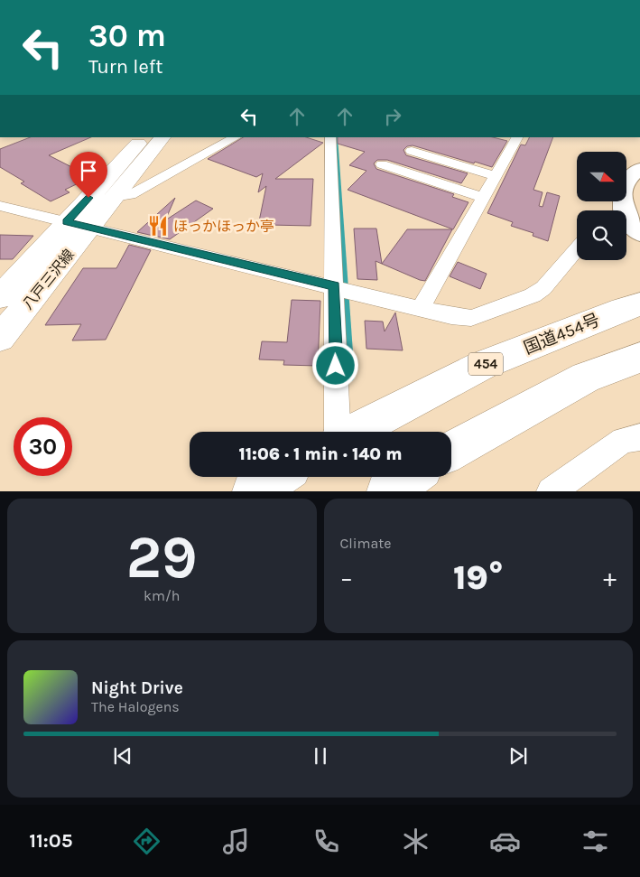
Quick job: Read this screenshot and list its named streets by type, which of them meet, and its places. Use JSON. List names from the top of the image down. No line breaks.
{"streets":{"main road":["八戸三沢線","国道454号","454"]},"places":{"restaurant":["ほっかほっか亭"]},"north":"right","page":{"turn":["30 m","Turn left"],"limit":"30","trip":"11:06 · 1 min · 140 m","tile":[["29","km/h"],"Climate"],"heat":["−","19°","+"],"song":["Night Drive","The Halogens"],"tabs":"11:05"}}
